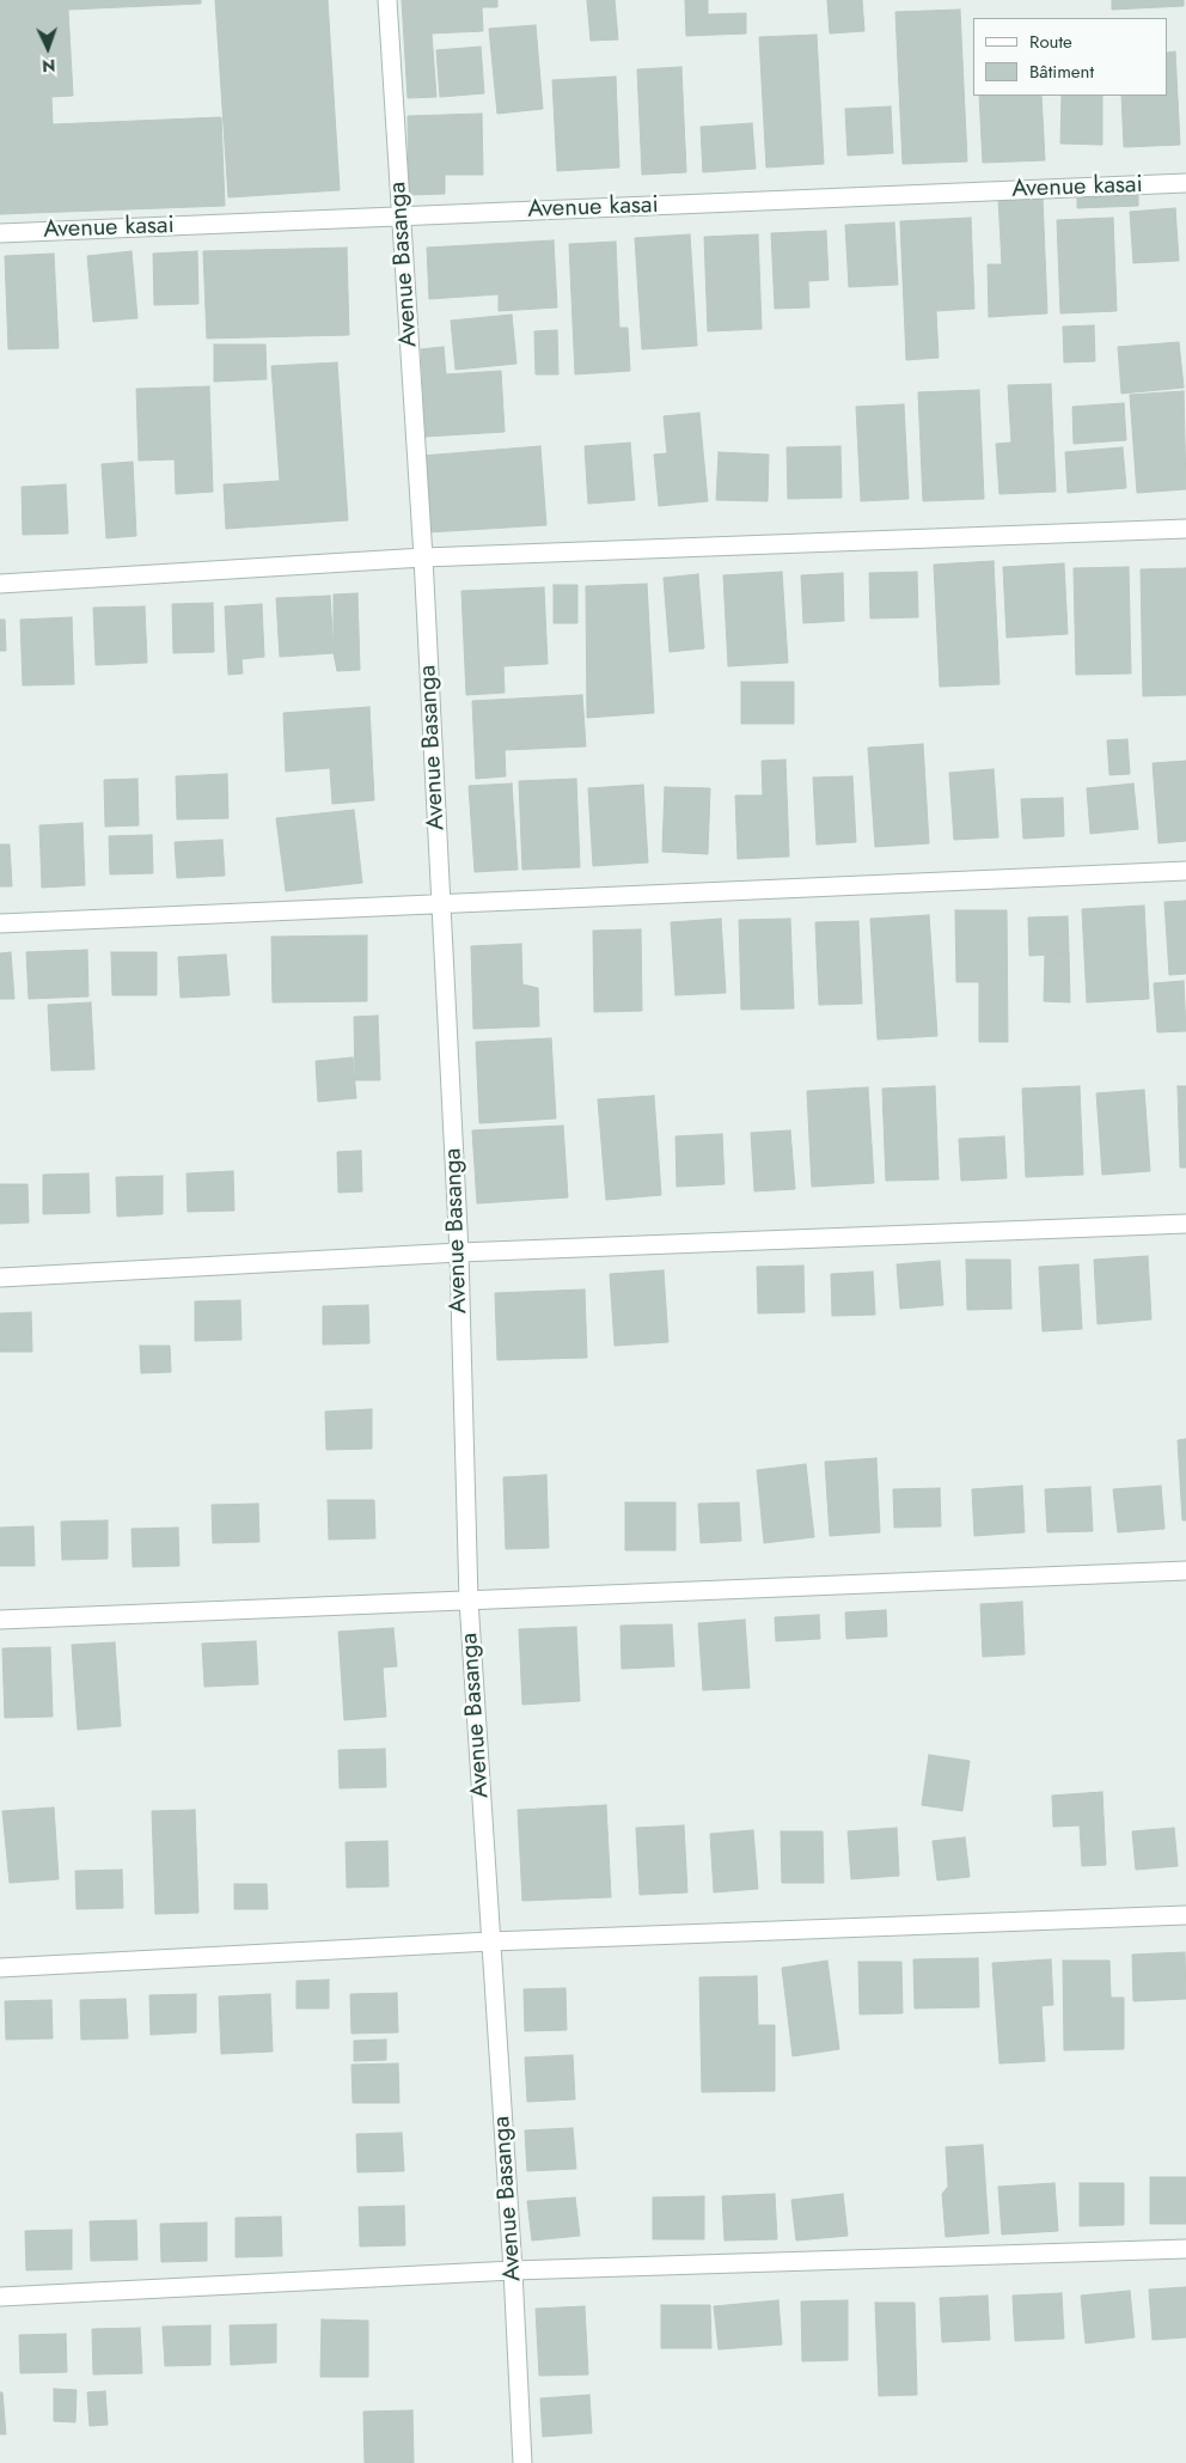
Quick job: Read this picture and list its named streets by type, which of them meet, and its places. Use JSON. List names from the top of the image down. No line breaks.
{"streets":{"street":["Avenue kasai","Avenue Basanga"]},"crossings":[["Avenue kasai","Avenue Basanga"]],"legend":["Route","Bâtiment"],"north":"bottom"}
